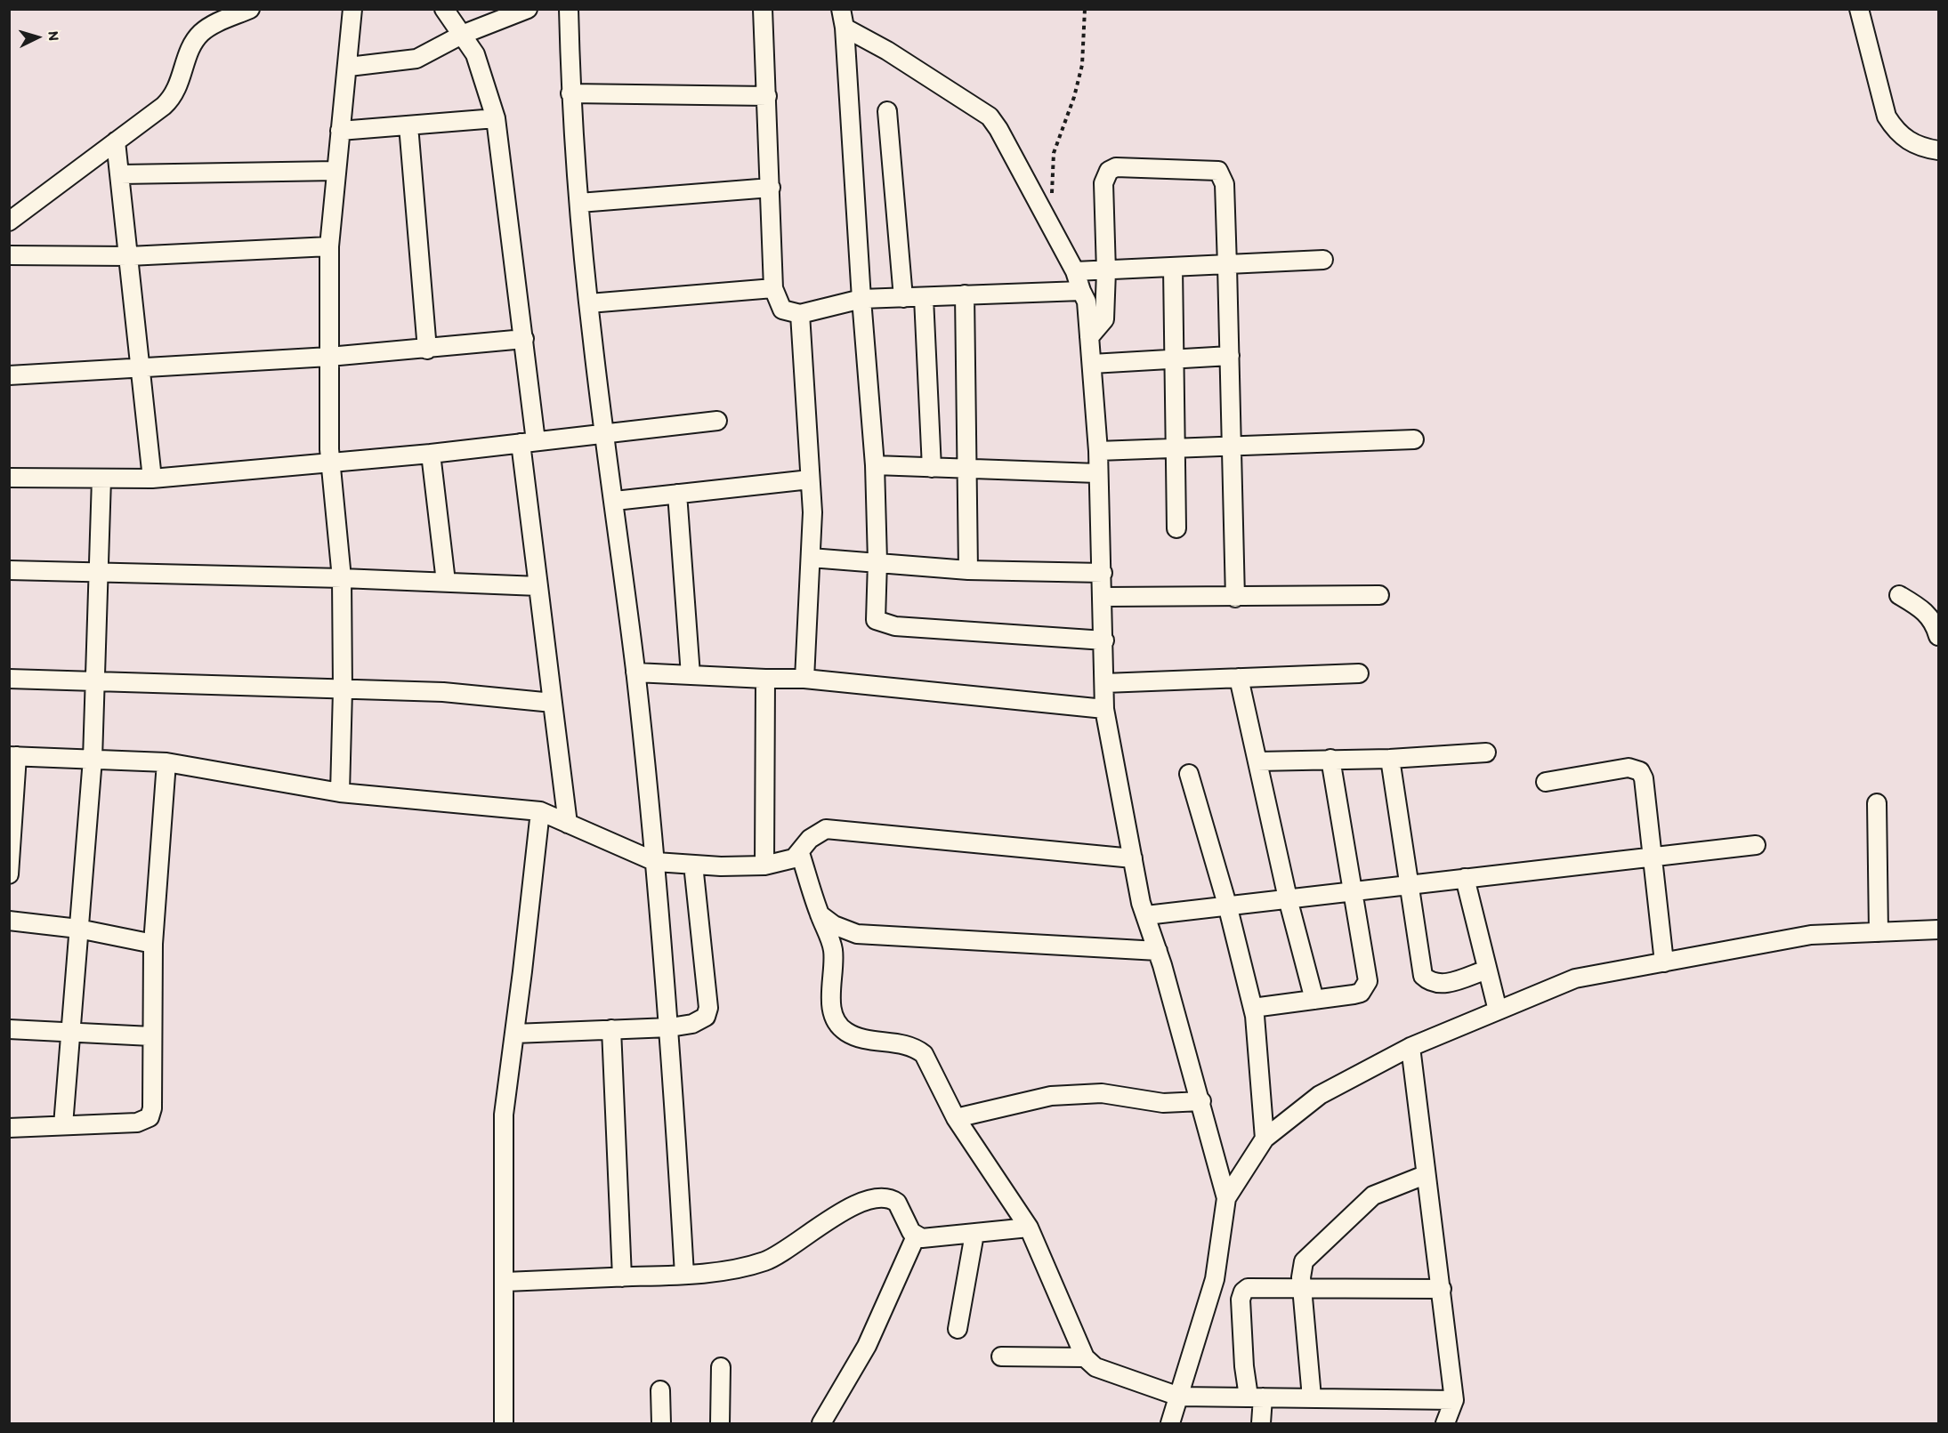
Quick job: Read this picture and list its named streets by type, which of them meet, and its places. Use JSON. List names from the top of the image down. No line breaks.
{"north":"right"}
